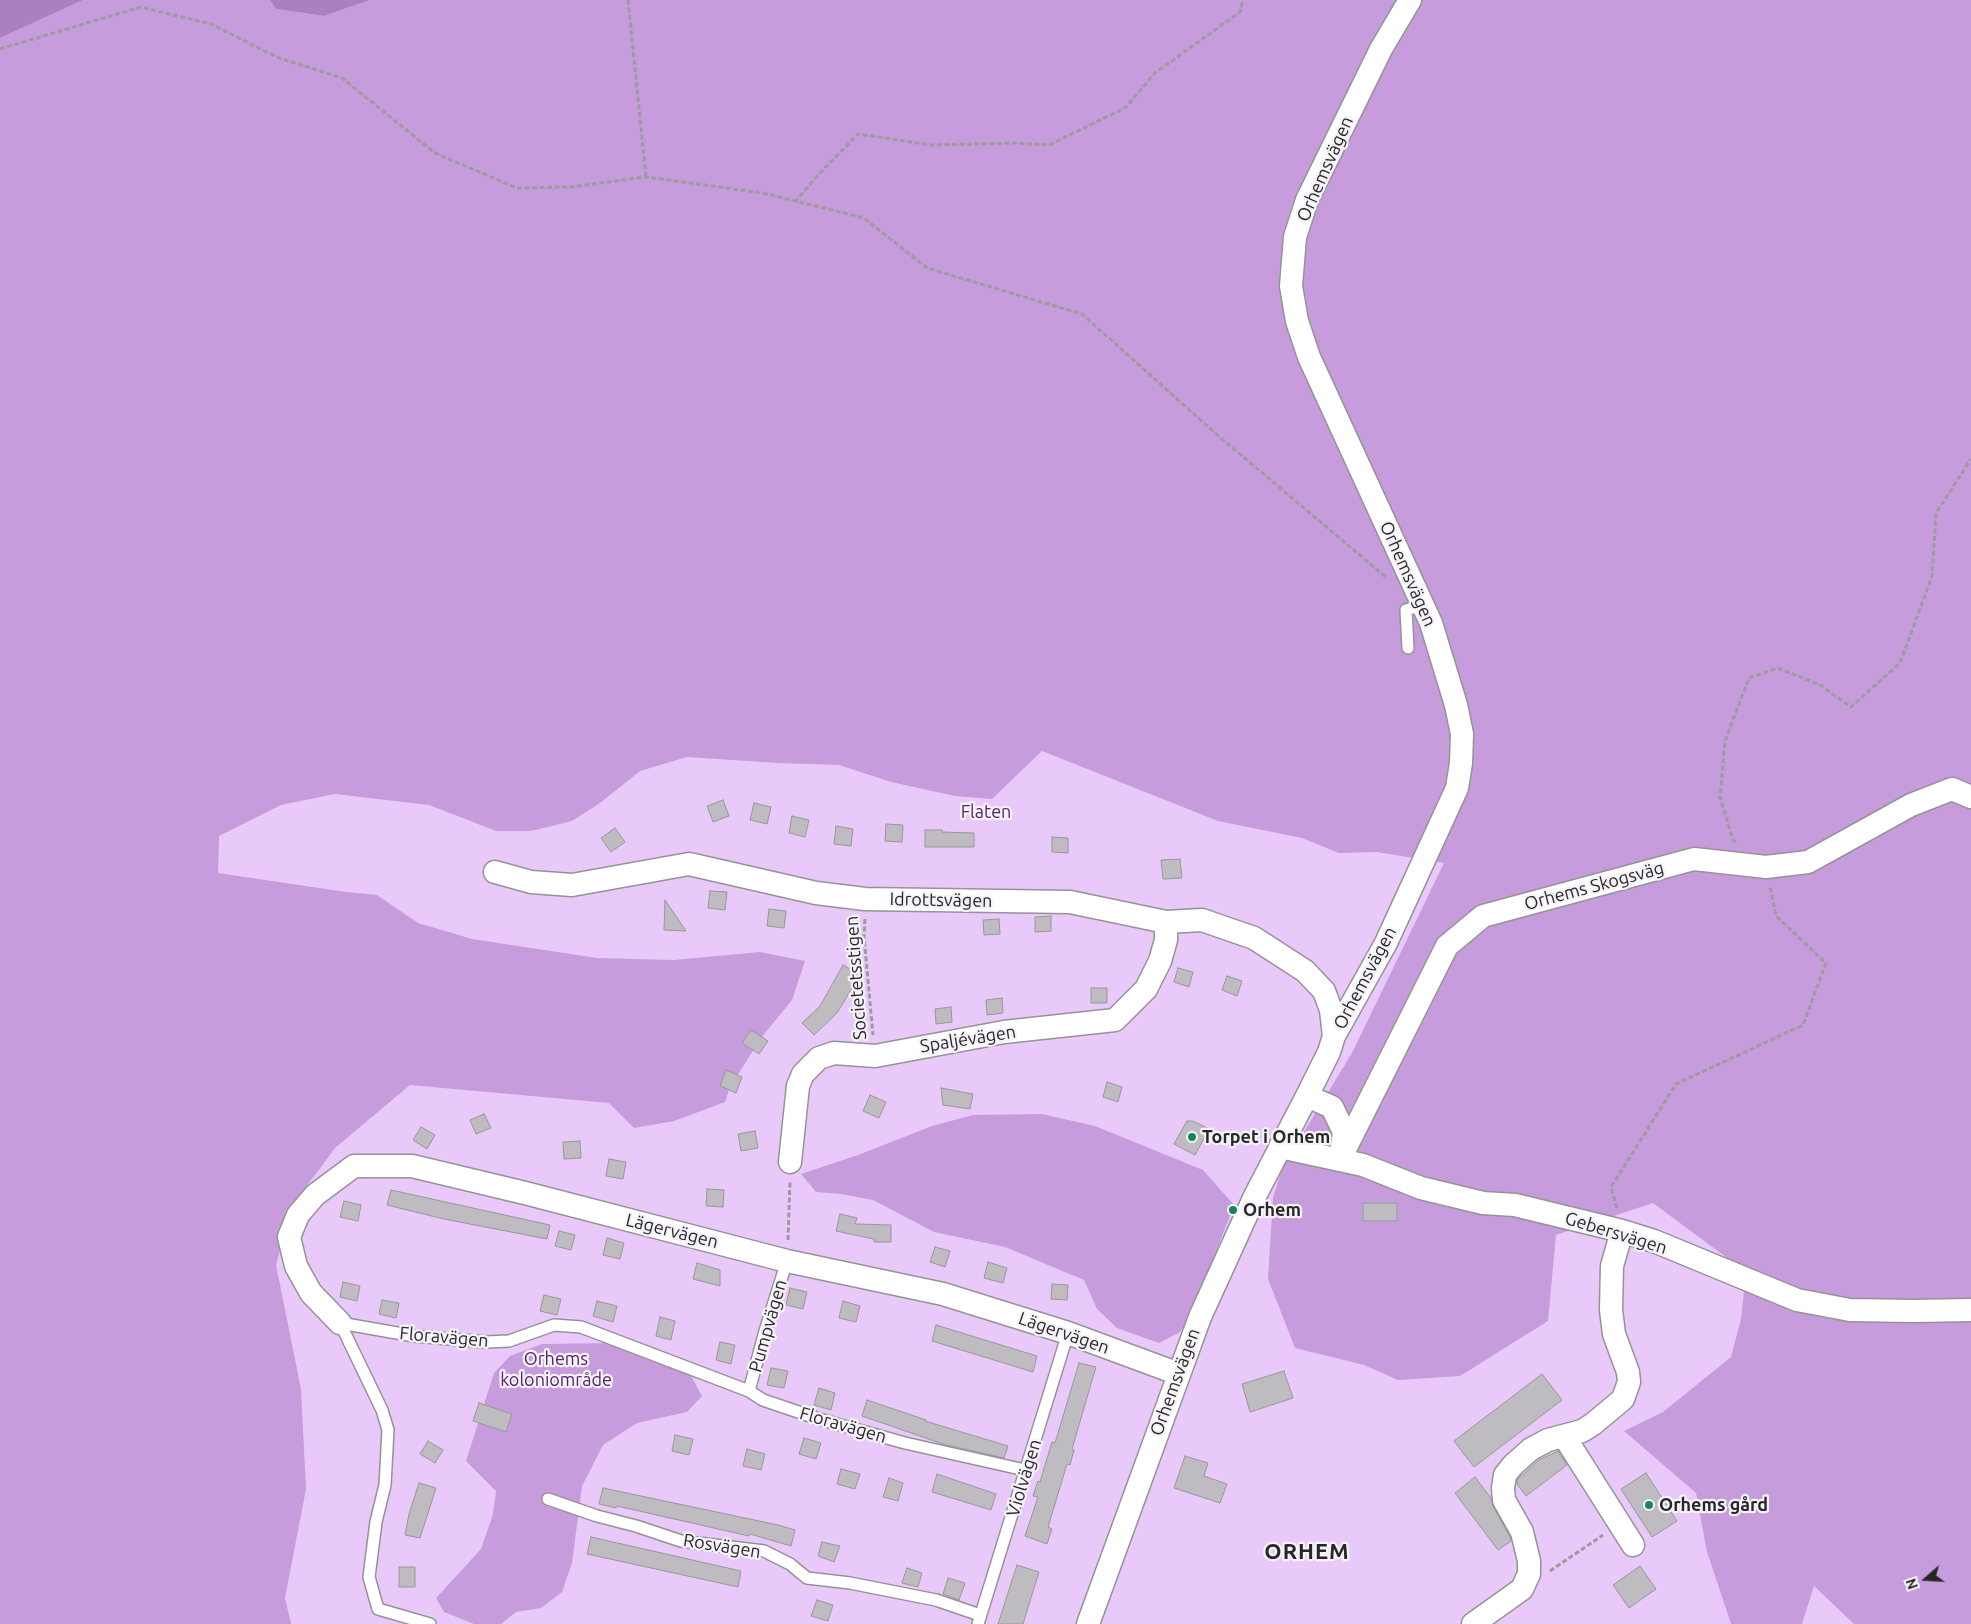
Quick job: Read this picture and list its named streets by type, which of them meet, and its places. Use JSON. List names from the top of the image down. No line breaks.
{"streets":{"street":["Orhemsvägen","Orhems Skogsväg","Idrottsvägen","Spaljévägen","Lägervägen","Gebersvägen"],"lane":["Pumpvägen","Floravägen","Violvägen","Rosvägen"],"path":["Societetsstigen"]},"crossings":[["Orhemsvägen","Idrottsvägen"],["Orhemsvägen","Lägervägen"],["Orhems Skogsväg","Gebersvägen"],["Idrottsvägen","Societetsstigen"],["Idrottsvägen","Spaljévägen"],["Societetsstigen","Spaljévägen"],["Lägervägen","Pumpvägen"],["Lägervägen","Floravägen"],["Lägervägen","Violvägen"],["Pumpvägen","Floravägen"],["Floravägen","Violvägen"],["Violvägen","Rosvägen"]],"districts":["ORHEM"],"parks":["Flaten","Orhems koloniområde"],"places":["Torpet i Orhem","Orhem","Orhems gård"],"north":"left"}
